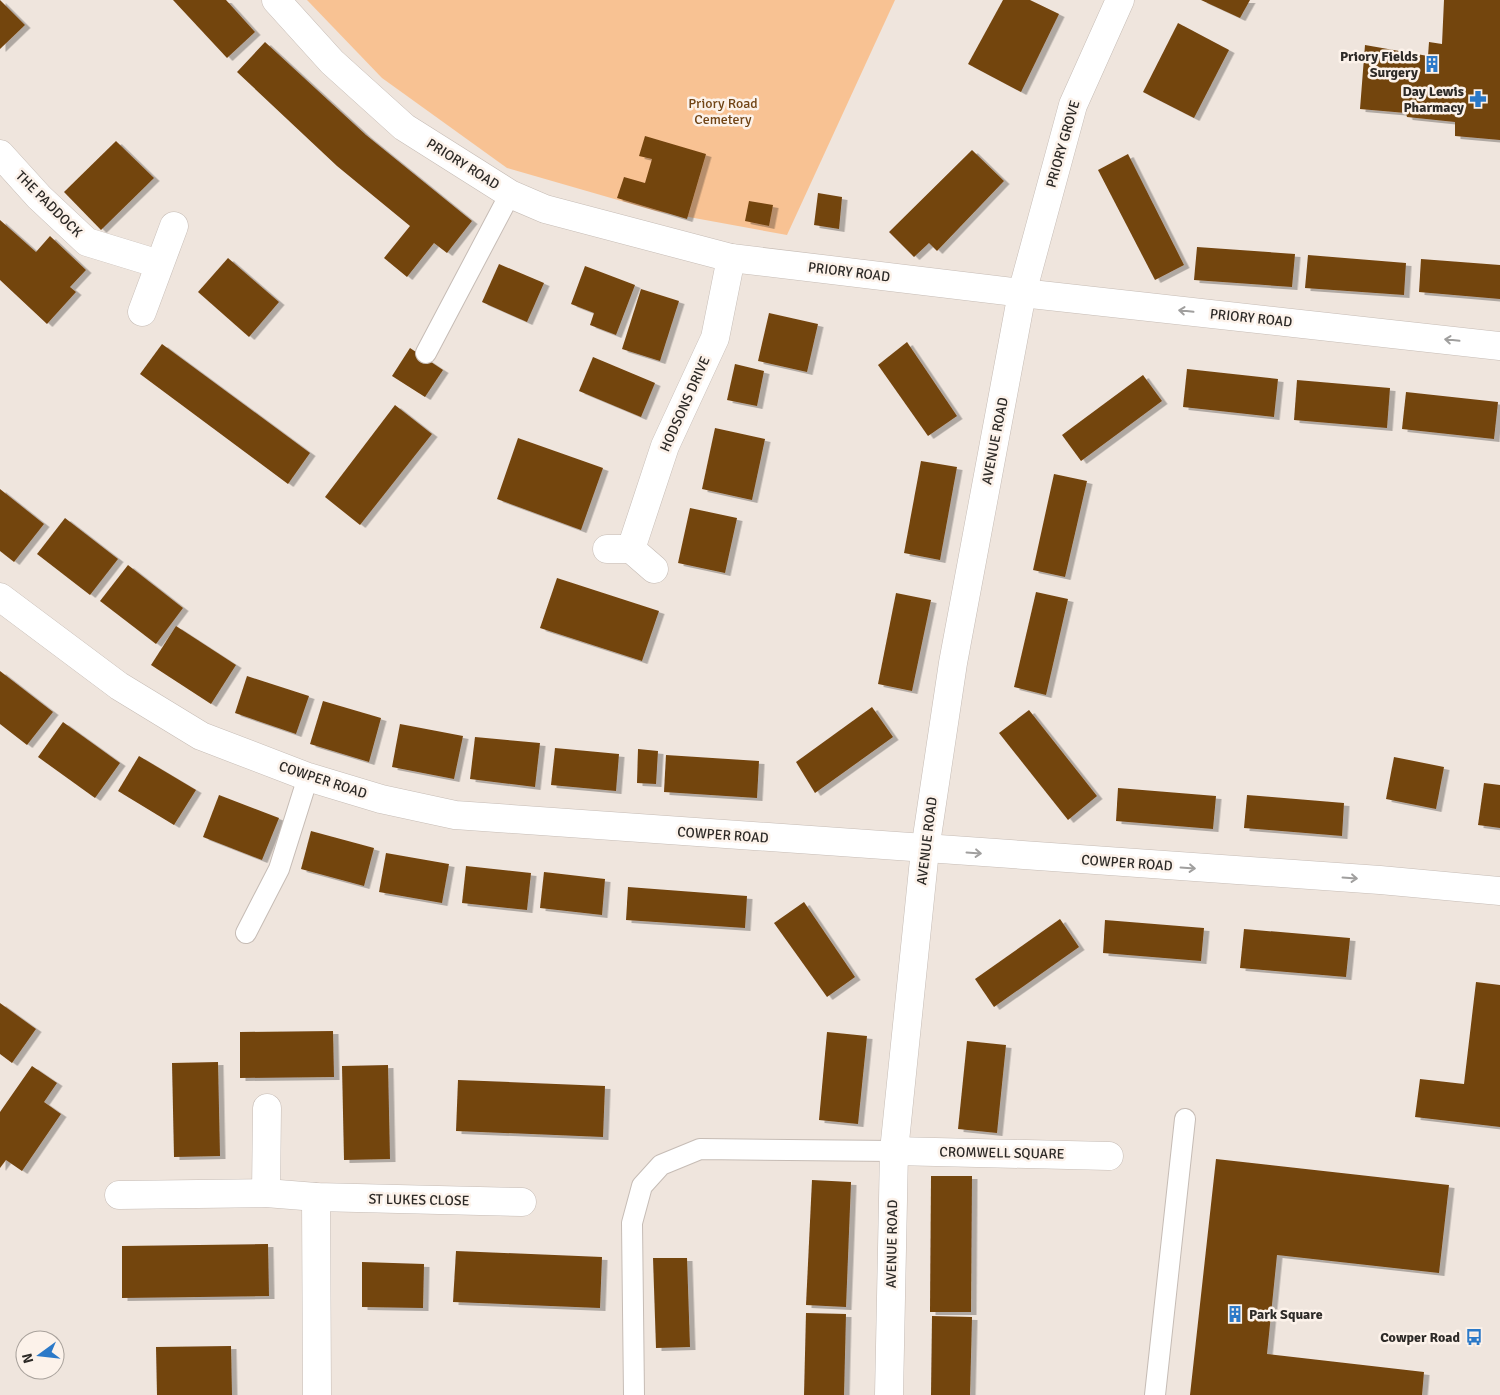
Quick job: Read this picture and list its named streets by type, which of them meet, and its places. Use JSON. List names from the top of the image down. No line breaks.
{"streets":{"street":["PRIORY GROVE","PRIORY ROAD","THE PADDOCK","HODSONS DRIVE","AVENUE ROAD","COWPER ROAD","CROMWELL SQUARE","ST LUKES CLOSE"]},"crossings":[["PRIORY GROVE","PRIORY ROAD"],["PRIORY GROVE","AVENUE ROAD"],["PRIORY ROAD","HODSONS DRIVE"],["PRIORY ROAD","AVENUE ROAD"],["AVENUE ROAD","COWPER ROAD"],["AVENUE ROAD","CROMWELL SQUARE"]],"one_way":["PRIORY ROAD","COWPER ROAD"],"parks":["Priory Road Cemetery"],"places":{"building":["Priory Fields Surgery","Park Square"],"pharmacy":["Day Lewis Pharmacy"],"bus stop":["Cowper Road"]},"north":"left"}
